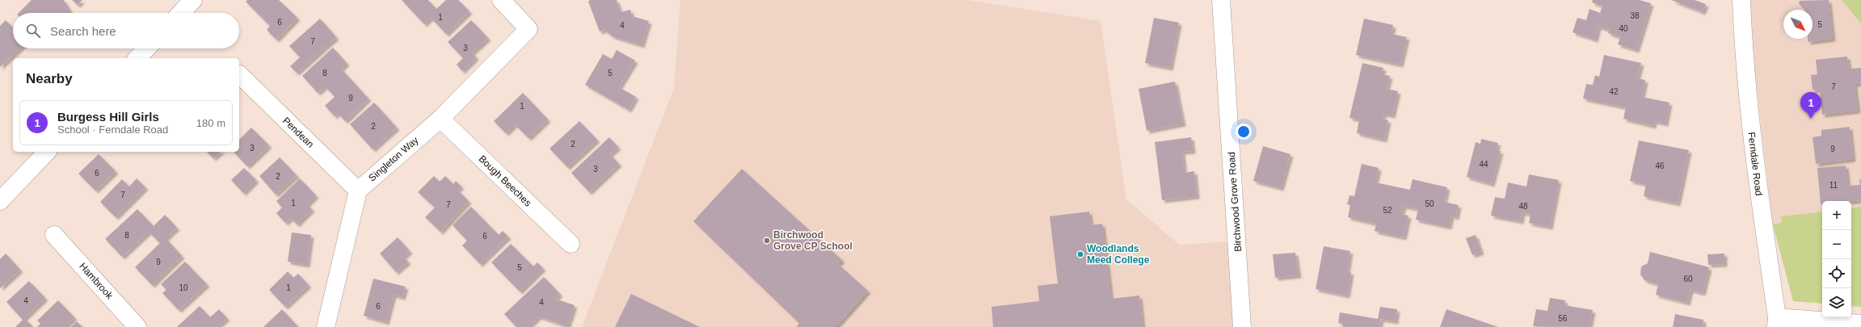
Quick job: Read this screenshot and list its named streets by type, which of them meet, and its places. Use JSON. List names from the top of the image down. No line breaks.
{"streets":{"street":["Pendean","Singleton Way","Ferndale Road","Bough Beeches","Birchwood Grove Road","Hambrook"]},"crossings":[["Pendean","Singleton Way"],["Singleton Way","Bough Beeches"]],"places":["Birchwood Grove CP School","Woodlands Meed College"],"house_numbers":["38","1","6","5","4","40","7","3","8","5","7","42","9","1","2","2","3","9","44","46","3","6","2","11","7","1","50","7","48","52","8","6","9","5","60","10","1","4","4","6","56"],"north":"bottom right","page":{"search":"Search here","heading":"Nearby","pins":"1","list":[{"mark":"1","name":"Burgess Hill Girls","note":"School · Ferndale Road","value":"180 m"}],"map_buttons":["+","−"]}}
